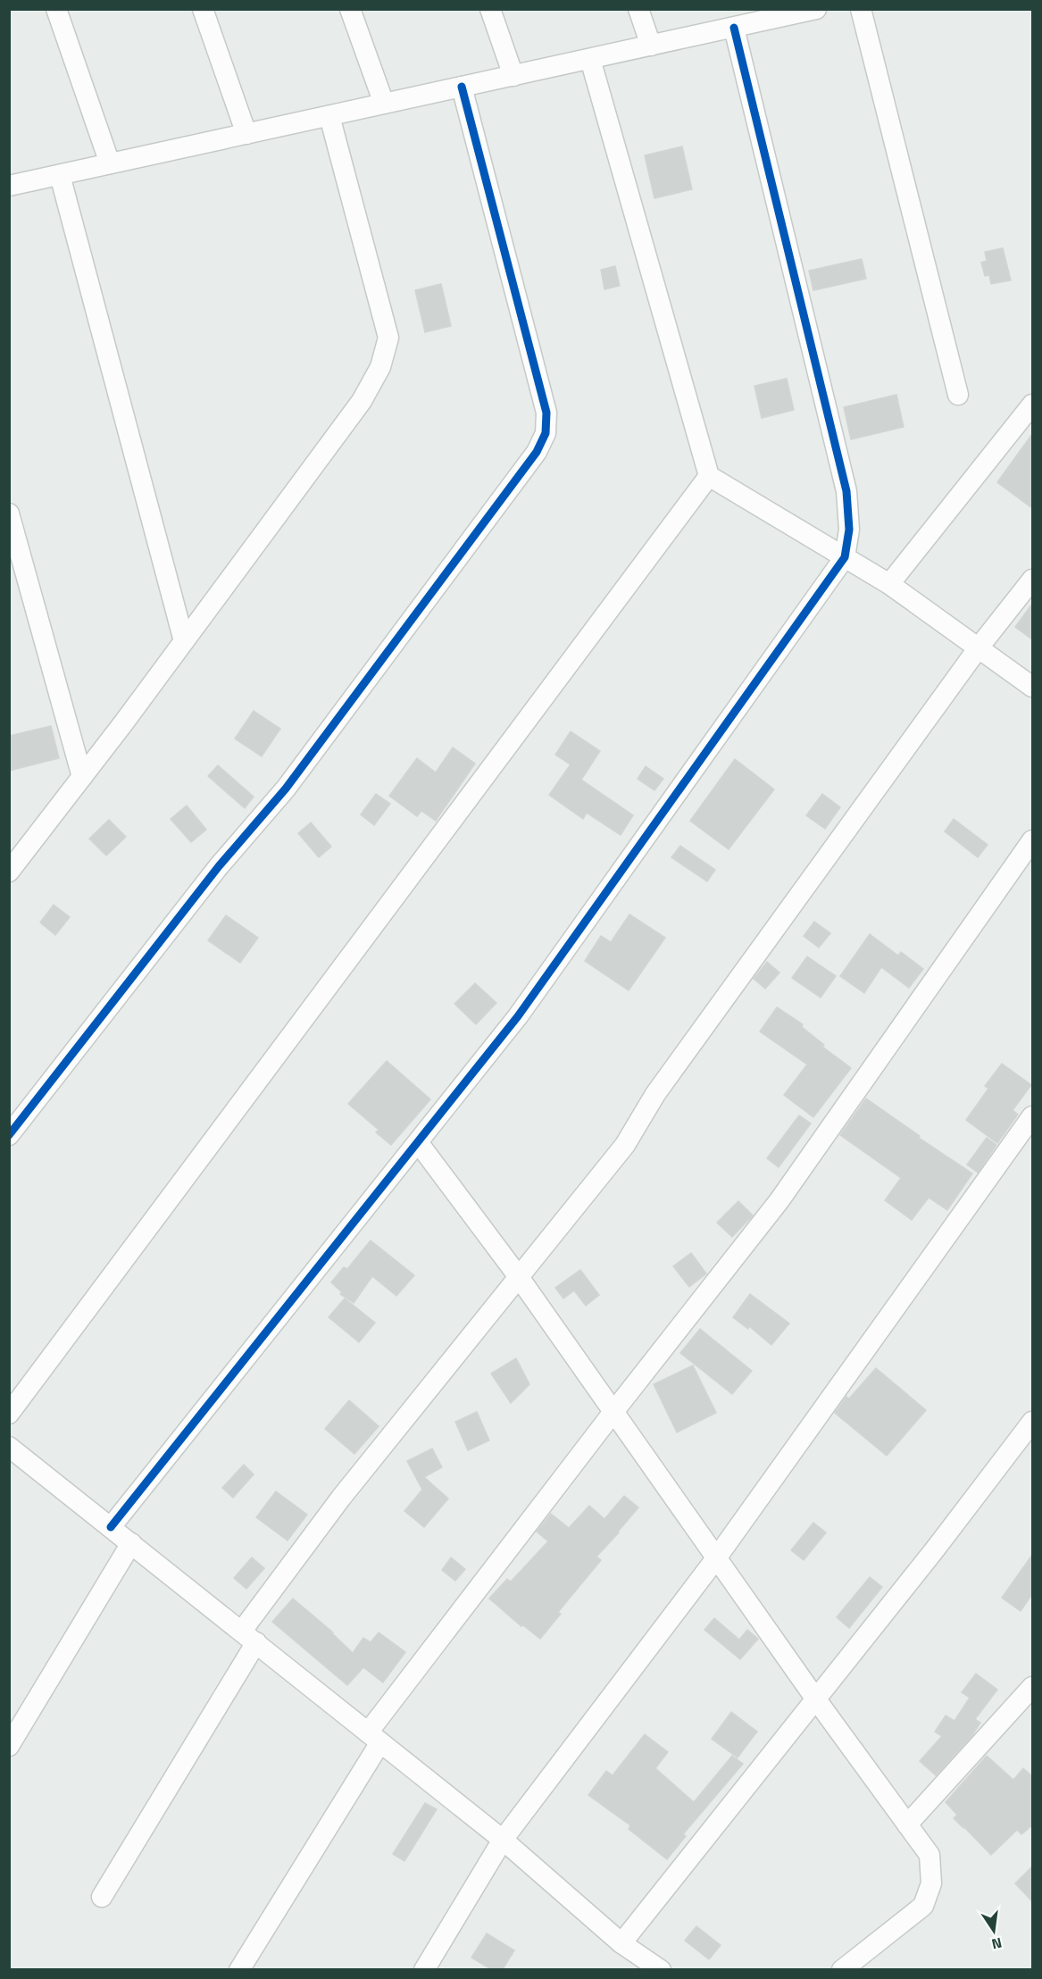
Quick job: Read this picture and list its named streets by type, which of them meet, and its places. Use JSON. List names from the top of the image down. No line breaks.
{"north":"bottom"}
